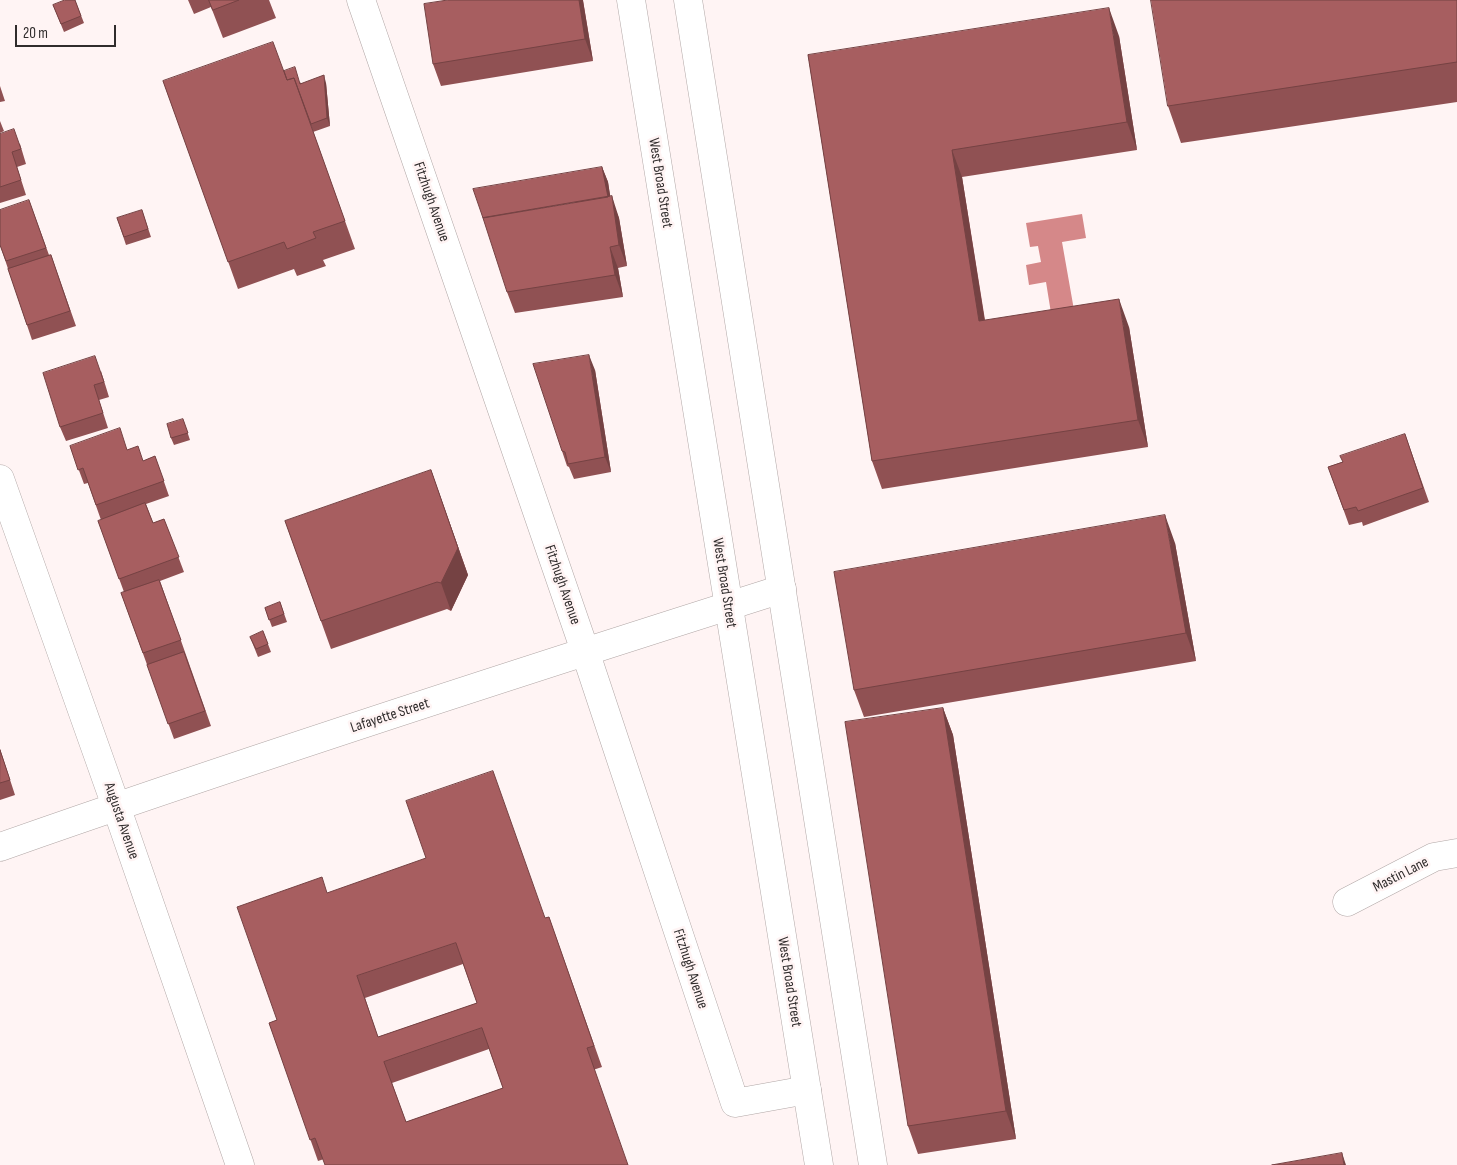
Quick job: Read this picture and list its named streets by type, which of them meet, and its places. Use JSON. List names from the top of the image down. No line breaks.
{"streets":{"street":["West Broad Street","Fitzhugh Avenue","Lafayette Street","Augusta Avenue","Mastin Lane"]},"crossings":[["West Broad Street","Fitzhugh Avenue"],["West Broad Street","Lafayette Street"],["Fitzhugh Avenue","Lafayette Street"],["Lafayette Street","Augusta Avenue"]],"scale_bar":"20 m"}
